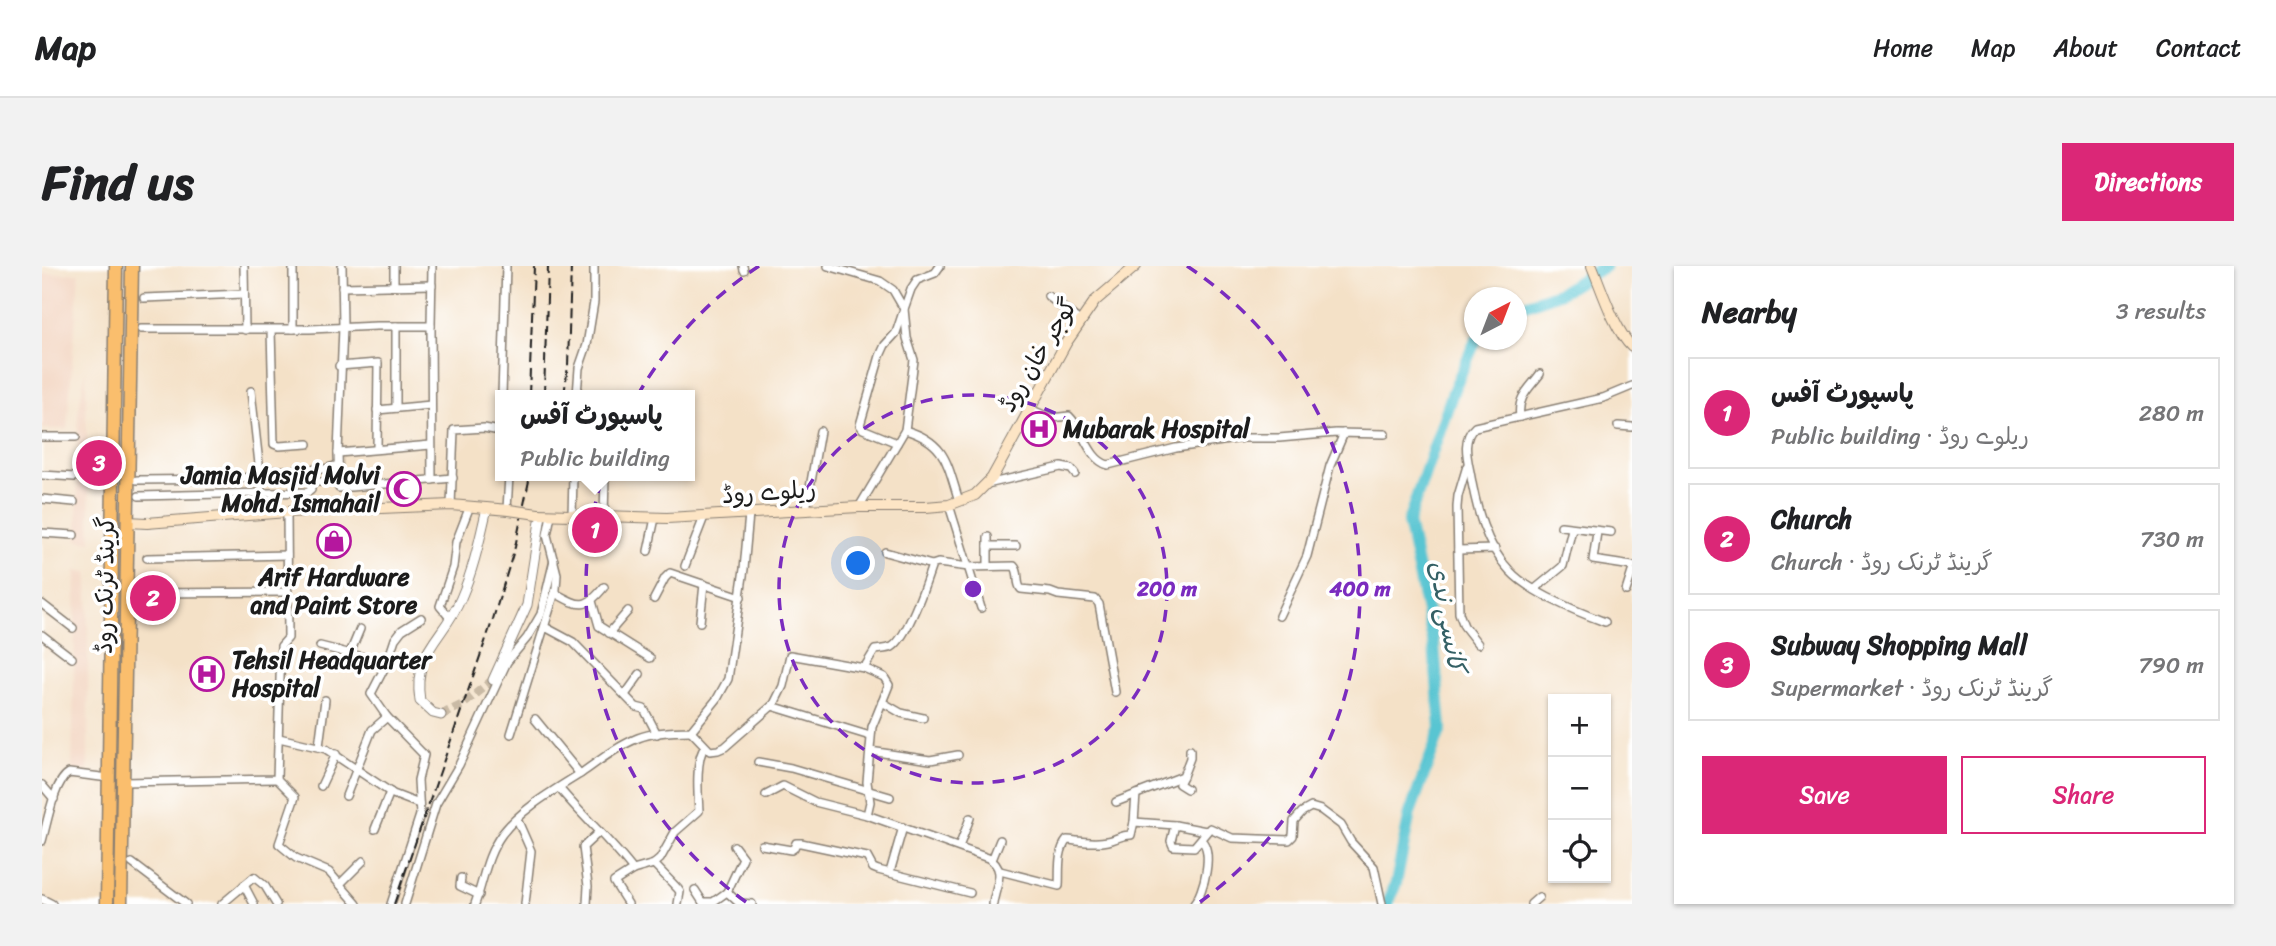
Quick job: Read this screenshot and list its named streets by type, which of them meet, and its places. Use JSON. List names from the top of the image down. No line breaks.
{"streets":{"highway":["گرینڈ ٹرنک روڈ"],"main road":["گوجر خان روڈ","ریلوے روڈ"]},"crossings":[["ریلوے روڈ","گرینڈ ٹرنک روڈ"]],"water":["کانسی ندی"],"places":{"hospital":["Mubarak Hospital","Tehsil Headquarter Hospital"],"mosque":["Jamia Masjid Molvi Mohd. Ismahail"],"shop":["Arif Hardware and Paint Store"]},"north":"top right","page":{"header":"Map","nav":["Home","Map","About","Contact"],"title":"Find us","buttons":["Directions",["Save","Share"]],"heading":["Nearby","3 results"],"list":[{"mark":"1","name":"پاسپورٹ آفس","note":"Public building · ریلوے روڈ","value":"280 m"},{"mark":"2","name":"Church","note":"Church · گرینڈ ٹرنک روڈ","value":"730 m"},{"mark":"3","name":"Subway Shopping Mall","note":"Supermarket · گرینڈ ٹرنک روڈ","value":"790 m"}],"popup":["پاسپورٹ آفس","Public building"],"pins":["3","1","2"],"map_buttons":["+","−"]},"rings":["200 m","400 m"]}
